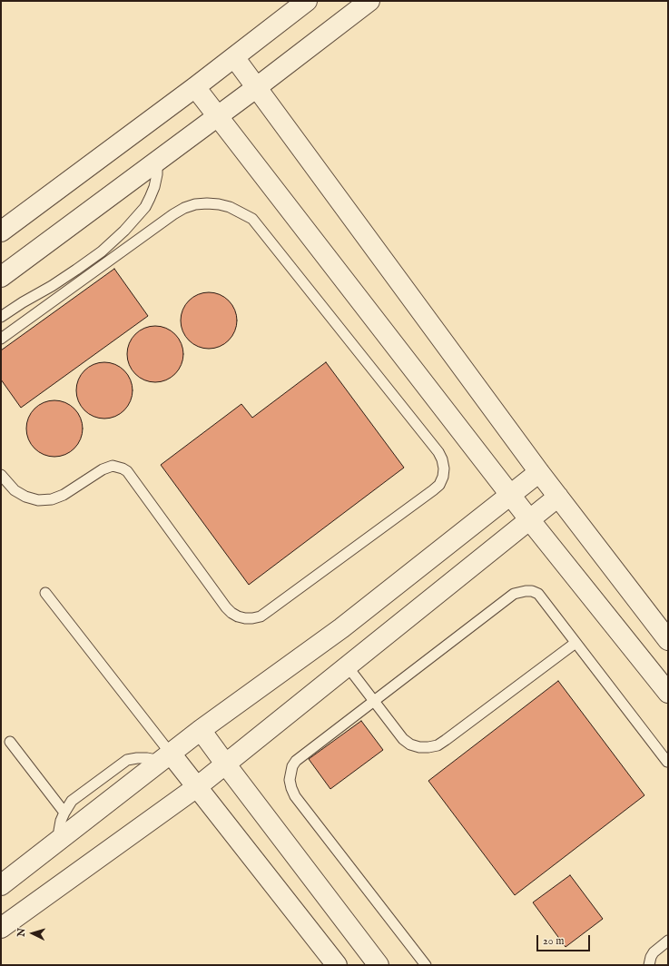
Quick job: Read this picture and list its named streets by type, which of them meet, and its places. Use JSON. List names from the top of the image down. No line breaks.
{"scale_bar":"20 m","north":"left"}
